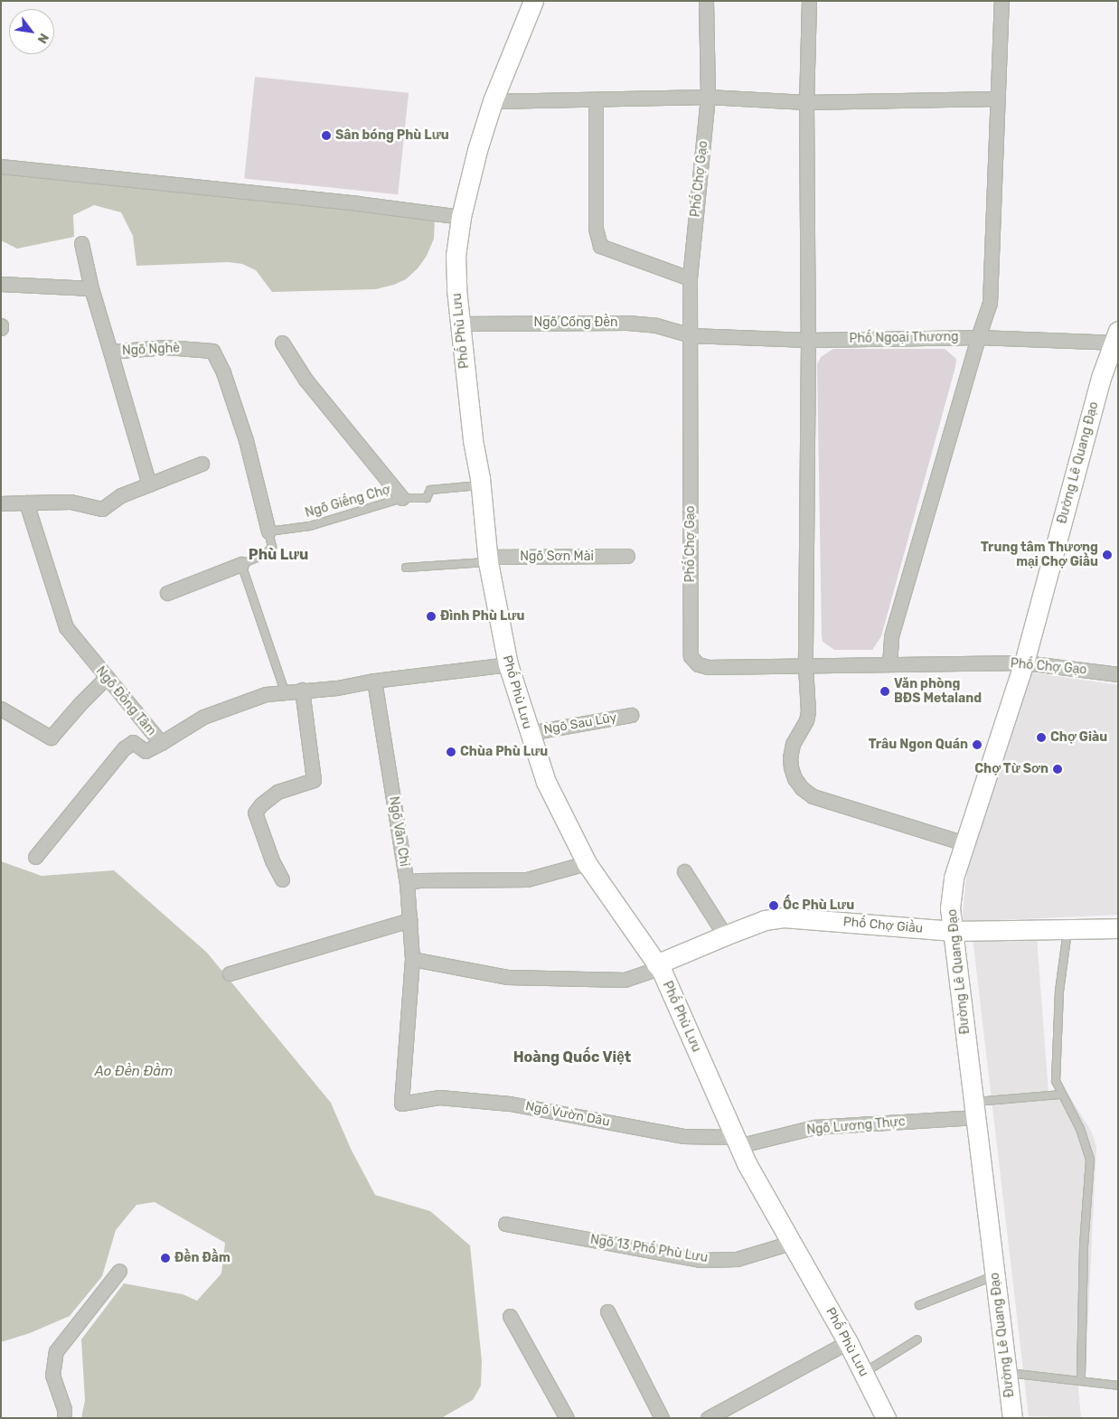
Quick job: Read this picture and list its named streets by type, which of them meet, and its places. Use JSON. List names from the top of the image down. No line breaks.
{"streets":{"main road":["Phố Phù Lưu","Đường Lê Quang Đạo","Phố Chợ Giầu"],"street":["Phố Chợ Gạo","Ngõ Cổng Đền","Phố Ngoại Thương","Ngõ Nghè","Ngõ Sơn Mài","Ngõ Đồng Tâm","Ngõ Sau Lũy","Ngõ Văn Chỉ","Ngõ Vườn Dâu","Ngõ Lương Thực","Ngõ 13 Phố Phù Lưu"],"lane":["Ngõ Giếng Chợ"]},"crossings":[["Phố Chợ Gạo","Ngõ Cổng Đền"],["Phố Chợ Gạo","Phố Ngoại Thương"],["Phố Chợ Gạo","Đường Lê Quang Đạo"],["Ngõ Cổng Đền","Phố Phù Lưu"],["Ngõ Cổng Đền","Phố Ngoại Thương"],["Phố Phù Lưu","Ngõ Giếng Chợ"],["Phố Phù Lưu","Ngõ Sơn Mài"],["Phố Phù Lưu","Ngõ Đồng Tâm"],["Phố Phù Lưu","Ngõ Sau Lũy"],["Phố Phù Lưu","Ngõ Văn Chỉ"],["Phố Phù Lưu","Phố Chợ Giầu"],["Phố Phù Lưu","Ngõ Vườn Dâu"],["Phố Phù Lưu","Ngõ Lương Thực"],["Phố Phù Lưu","Ngõ 13 Phố Phù Lưu"],["Phố Ngoại Thương","Đường Lê Quang Đạo"],["Ngõ Nghè","Ngõ Giếng Chợ"],["Đường Lê Quang Đạo","Phố Chợ Giầu"],["Đường Lê Quang Đạo","Ngõ Lương Thực"],["Ngõ Đồng Tâm","Ngõ Văn Chỉ"],["Ngõ Vườn Dâu","Ngõ Lương Thực"]],"districts":["Phù Lưu","Hoàng Quốc Việt"],"water":["Ao Đền Đầm"],"places":["Sân bóng Phù Lưu","Trung tâm Thương mại Chợ Giầu","Đình Phù Lưu","Văn phòng BĐS Metaland","Chợ Giàu","Trâu Ngon Quán","Chùa Phù Lưu","Chợ Từ Sơn","Ốc Phù Lưu","Đền Đầm"],"north":"bottom right"}
